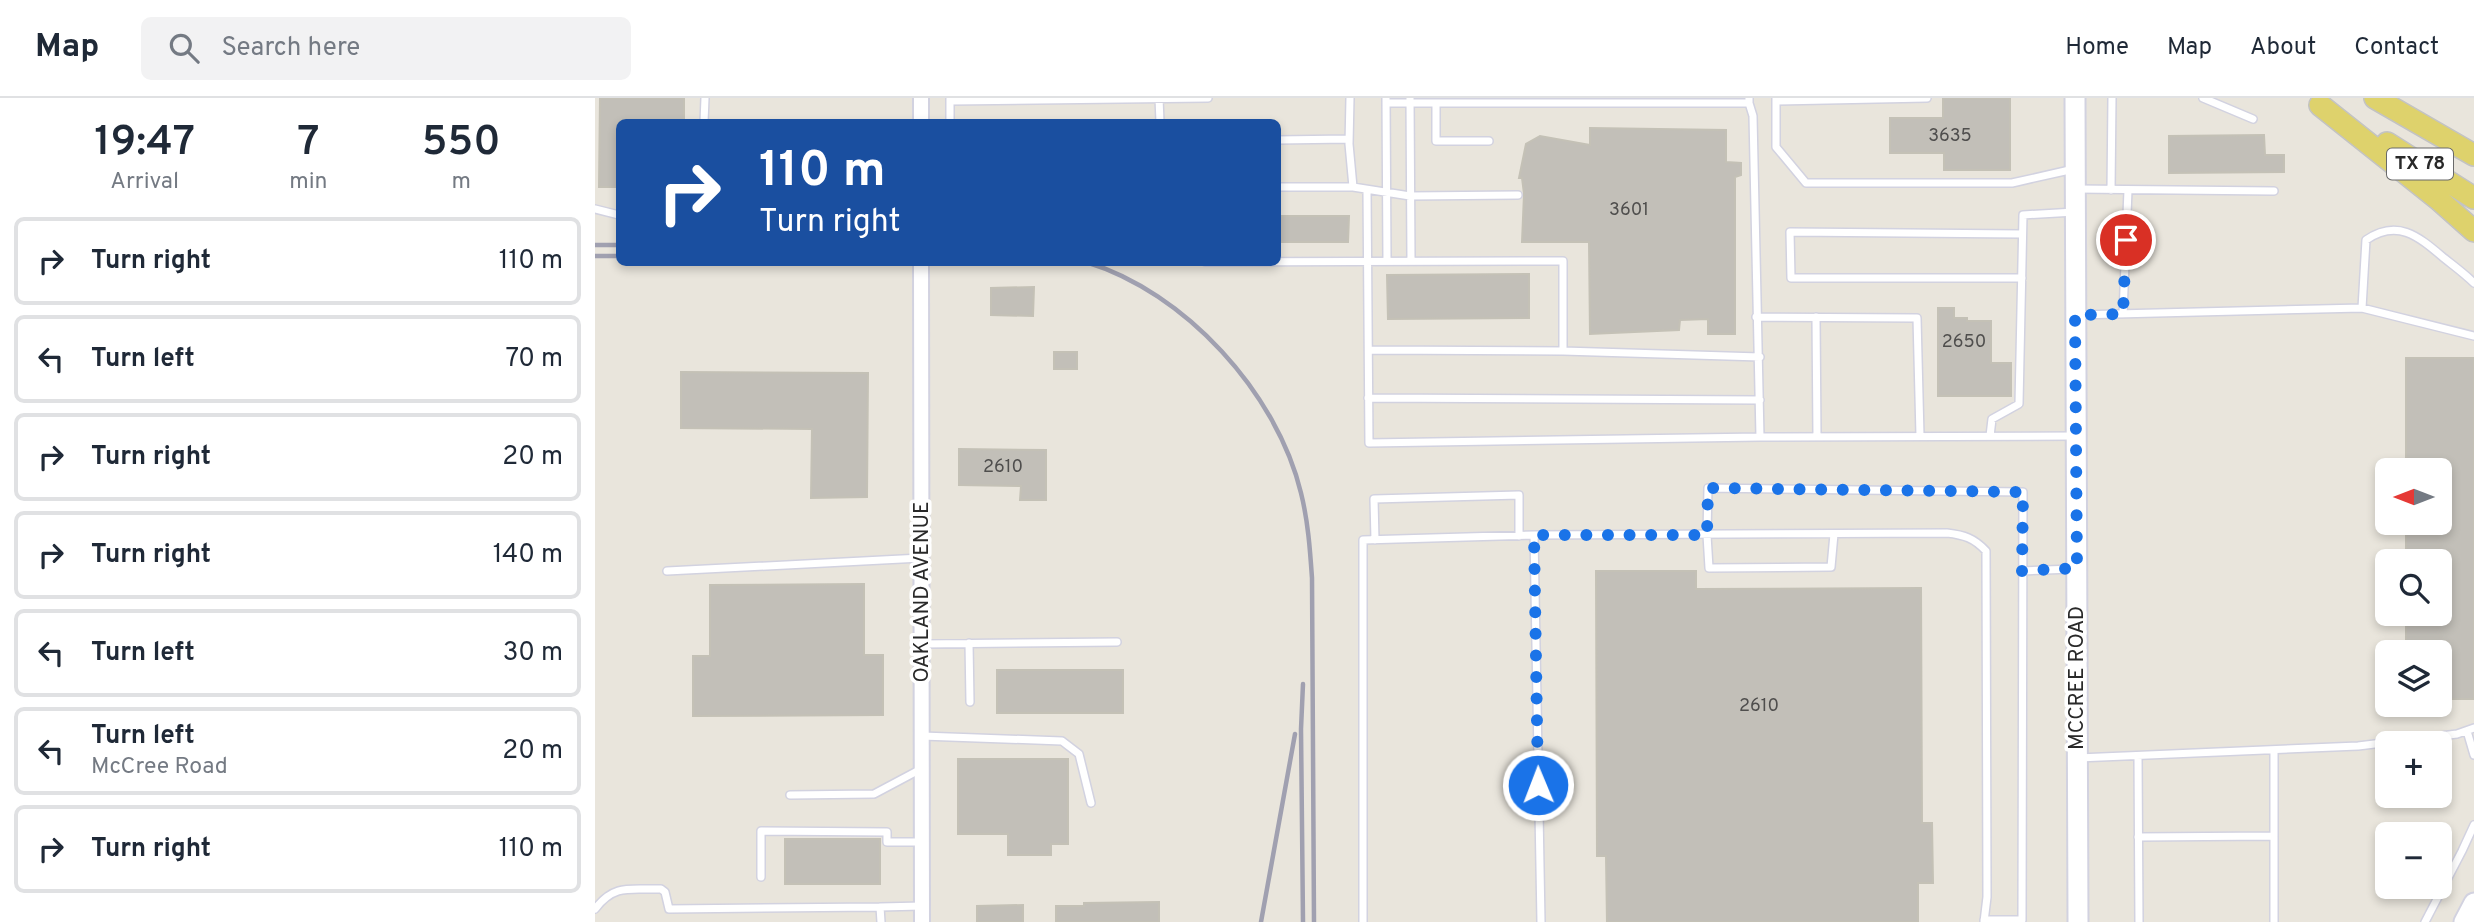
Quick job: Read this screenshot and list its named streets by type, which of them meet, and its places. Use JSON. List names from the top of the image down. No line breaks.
{"streets":{"main road":["TX 78","MCCREE ROAD"],"street":["OAKLAND AVENUE"]},"house_numbers":["3635","3601","2650","2610","2610"],"north":"left","page":{"header":"Map","search":"Search here","nav":["Home","Map","About","Contact"],"eta":["19:47","Arrival","7","min","550","m"],"turn":["110 m","Turn right"],"list":[{"name":"Turn right","value":"110 m"},{"name":"Turn left","value":"70 m"},{"name":"Turn right","value":"20 m"},{"name":"Turn right","value":"140 m"},{"name":"Turn left","value":"30 m"},{"name":"Turn left","note":"McCree Road","value":"20 m"},{"name":"Turn right","value":"110 m"}],"map_buttons":["+","−"]}}
